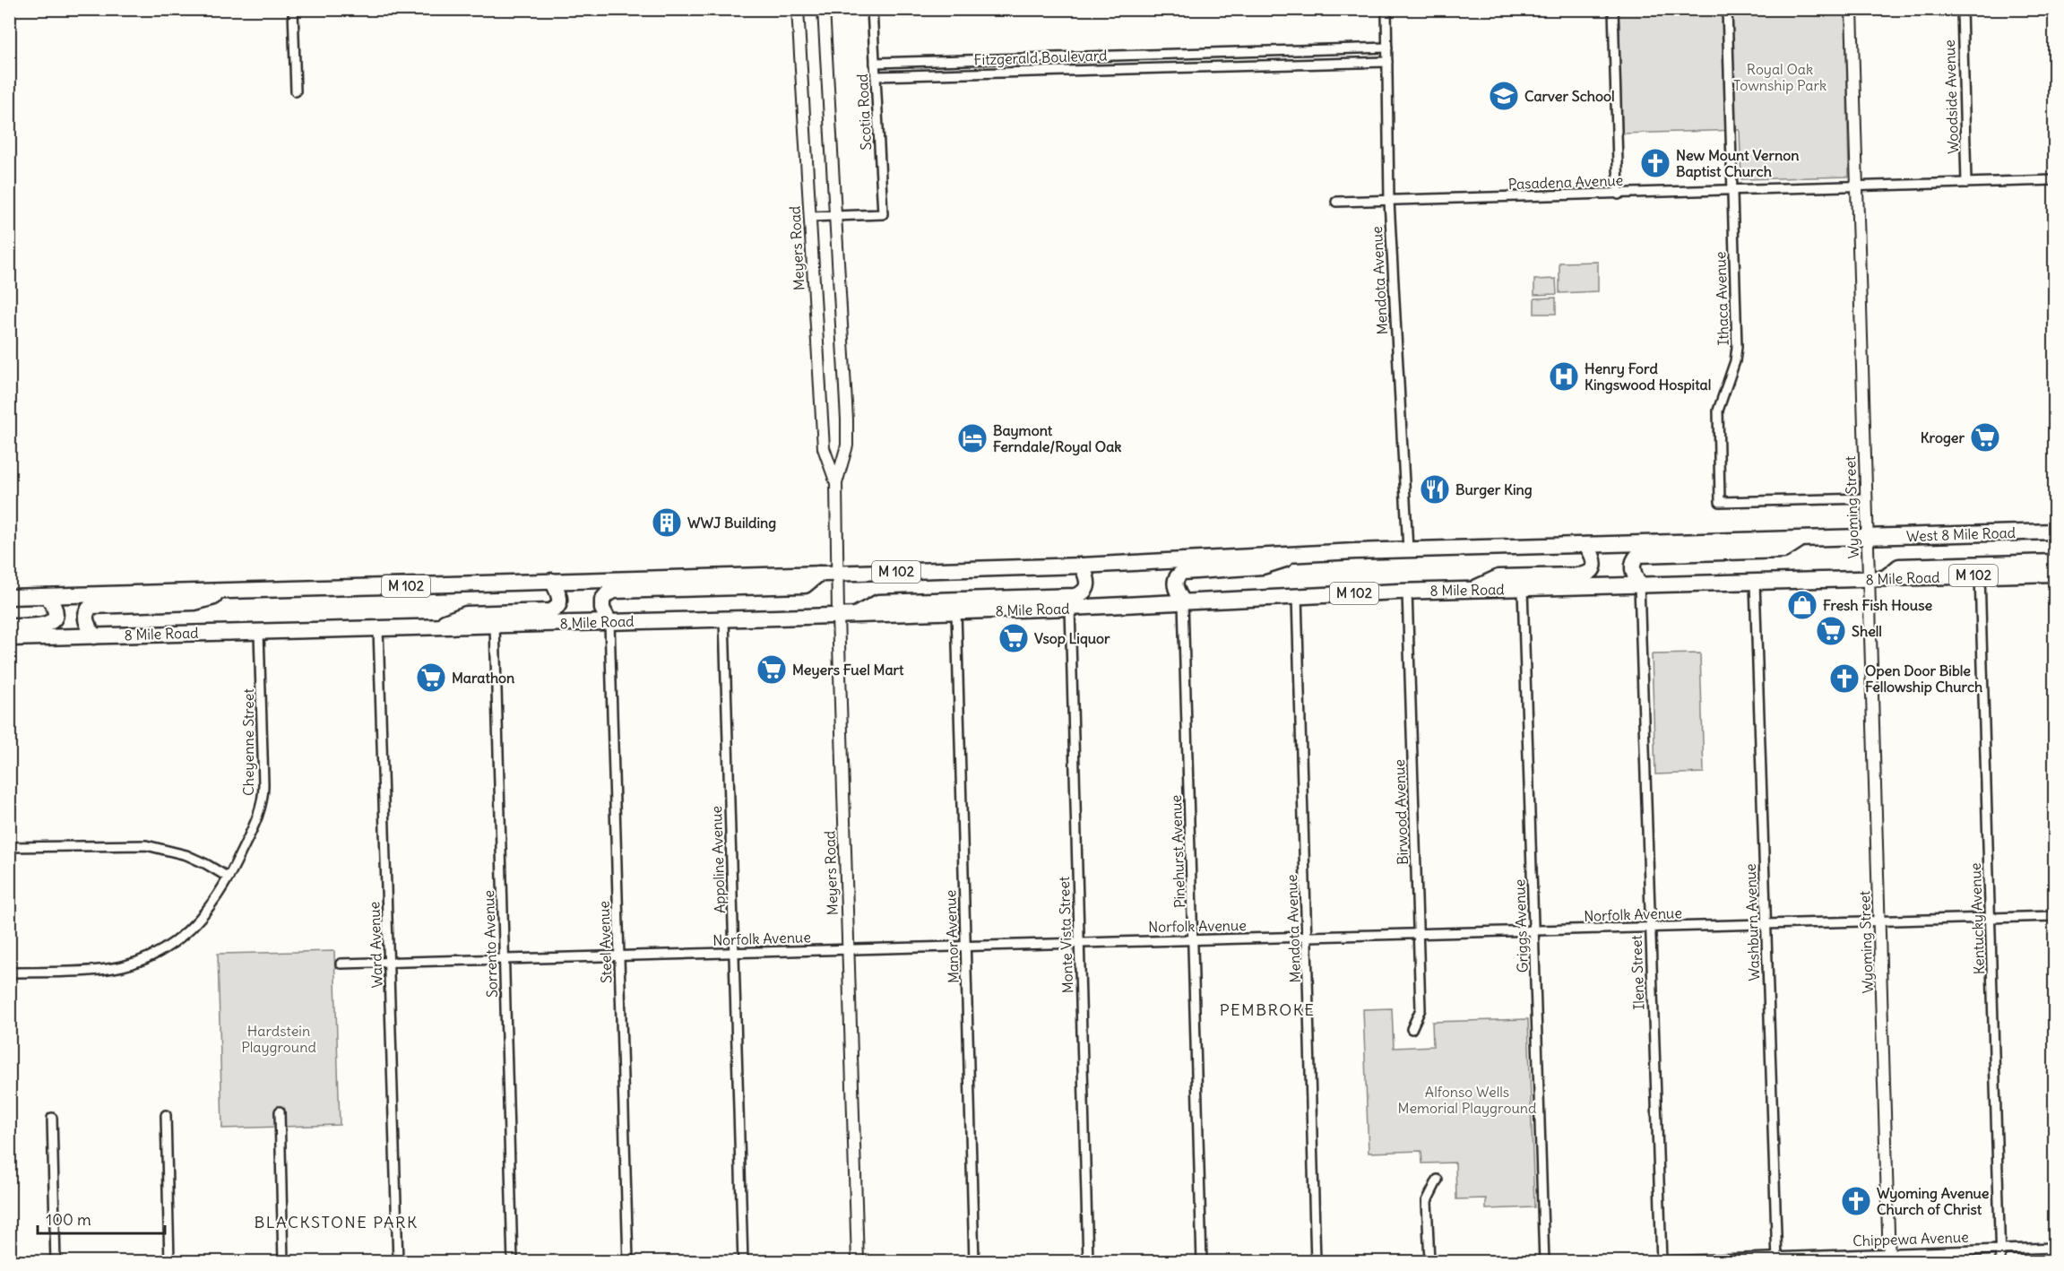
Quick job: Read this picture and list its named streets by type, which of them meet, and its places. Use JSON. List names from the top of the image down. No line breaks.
{"streets":{"highway":["West 8 Mile Road","M 102","8 Mile Road"],"street":["Fitzgerald Boulevard","Woodside Avenue","Scotia Road","Pasadena Avenue","Meyers Road","Mendota Avenue","Ithaca Avenue","Wyoming Street","Cheyenne Street","Birwood Avenue","Pinehurst Avenue","Appoline Avenue","Norfolk Avenue","Kentucky Avenue","Washburn Avenue","Griggs Avenue","Monte Vista Street","Manor Avenue","Steel Avenue","Sorrento Avenue","Ward Avenue","Ilene Street","Chippewa Avenue"]},"crossings":[["Fitzgerald Boulevard","Scotia Road"],["Fitzgerald Boulevard","Mendota Avenue"],["Woodside Avenue","Pasadena Avenue"],["Scotia Road","Meyers Road"],["Pasadena Avenue","Mendota Avenue"],["Pasadena Avenue","Ithaca Avenue"],["Pasadena Avenue","Wyoming Street"],["Meyers Road","M 102"],["Meyers Road","8 Mile Road"],["Meyers Road","Norfolk Avenue"],["Mendota Avenue","M 102"],["Mendota Avenue","8 Mile Road"],["Mendota Avenue","Norfolk Avenue"],["Ithaca Avenue","Wyoming Street"],["Wyoming Street","West 8 Mile Road"],["Wyoming Street","M 102"],["Wyoming Street","8 Mile Road"],["Wyoming Street","Norfolk Avenue"],["Wyoming Street","Chippewa Avenue"],["West 8 Mile Road","M 102"],["8 Mile Road","Cheyenne Street"],["8 Mile Road","Birwood Avenue"],["8 Mile Road","Pinehurst Avenue"],["8 Mile Road","Appoline Avenue"],["8 Mile Road","Kentucky Avenue"],["8 Mile Road","Washburn Avenue"],["8 Mile Road","Griggs Avenue"],["8 Mile Road","Monte Vista Street"],["8 Mile Road","Manor Avenue"],["8 Mile Road","Steel Avenue"],["8 Mile Road","Sorrento Avenue"],["8 Mile Road","Ward Avenue"],["8 Mile Road","Ilene Street"],["Birwood Avenue","Norfolk Avenue"],["Pinehurst Avenue","Norfolk Avenue"],["Appoline Avenue","Norfolk Avenue"],["Norfolk Avenue","Kentucky Avenue"],["Norfolk Avenue","Washburn Avenue"],["Norfolk Avenue","Griggs Avenue"],["Norfolk Avenue","Monte Vista Street"],["Norfolk Avenue","Manor Avenue"],["Norfolk Avenue","Steel Avenue"],["Norfolk Avenue","Sorrento Avenue"],["Norfolk Avenue","Ward Avenue"],["Norfolk Avenue","Ilene Street"],["Kentucky Avenue","Chippewa Avenue"],["Washburn Avenue","Chippewa Avenue"],["Ilene Street","Chippewa Avenue"]],"districts":["PEMBROKE","BLACKSTONE PARK"],"parks":["Royal Oak Township Park","Hardstein Playground","Alfonso Wells Memorial Playground"],"places":{"school or university":["Carver School"],"church":["New Mount Vernon Baptist Church","Open Door Bible Fellowship Church","Wyoming Avenue Church of Christ"],"hospital":["Henry Ford Kingswood Hospital"],"supermarket":["Kroger","Shell","Vsop Liquor","Meyers Fuel Mart","Marathon"],"hotel":["Baymont Ferndale/Royal Oak"],"restaurant":["Burger King"],"building":["WWJ Building"],"shop":["Fresh Fish House"]},"scale_bar":"100 m"}
